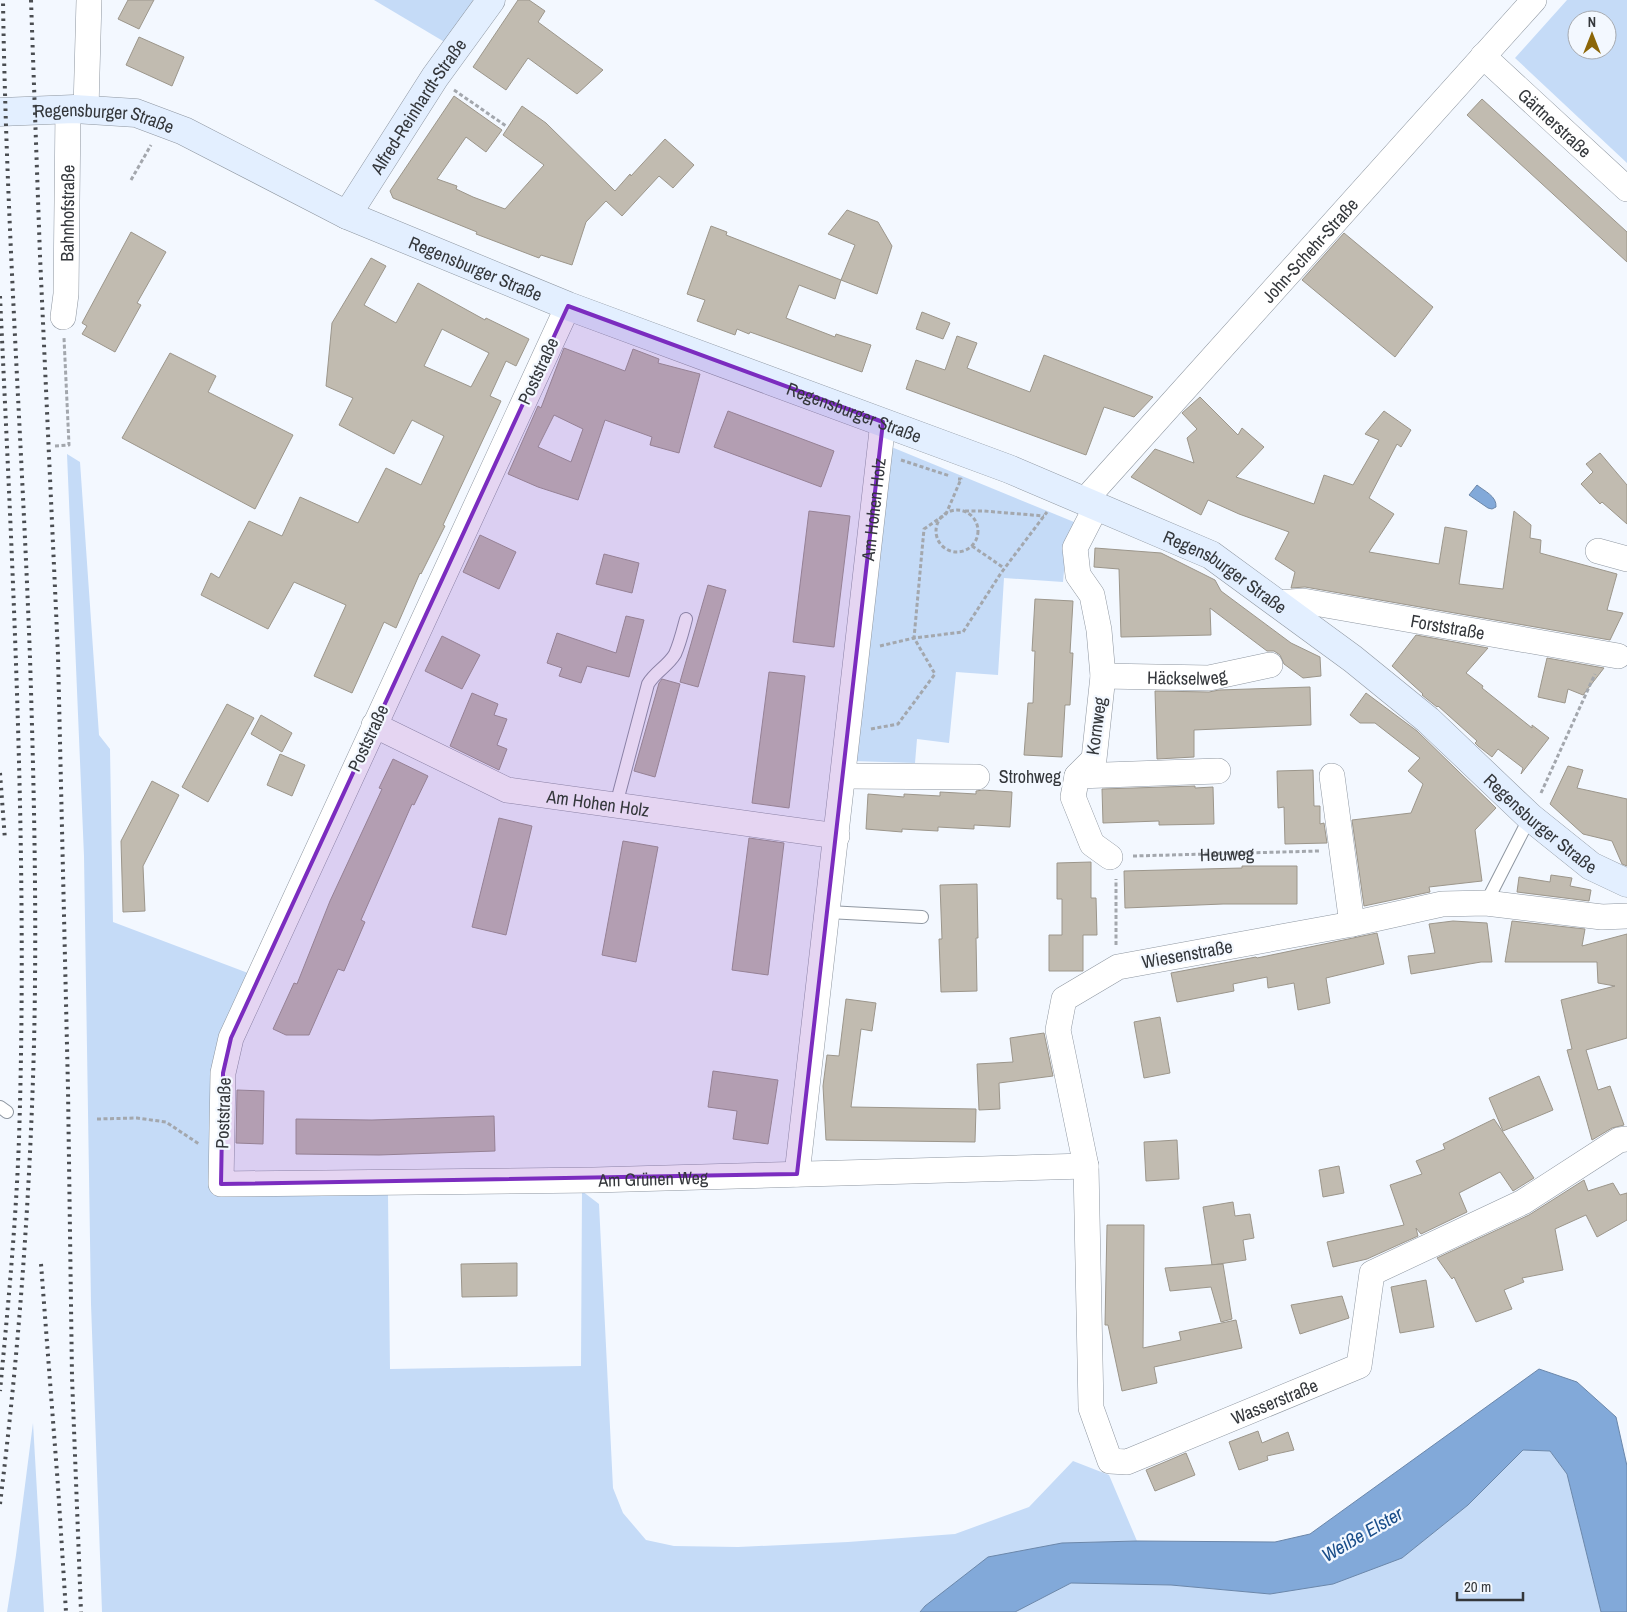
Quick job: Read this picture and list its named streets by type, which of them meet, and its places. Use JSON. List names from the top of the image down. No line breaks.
{"streets":{"main road":["Alfred-Reinhardt-Straße","Regensburger Straße"],"street":["Gärtnerstraße","Bahnhofstraße","John-Schehr-Straße","Poststraße","Am Hohen Holz","Forststraße","Häckselweg","Kornweg","Strohweg","Wiesenstraße","Am Grünen Weg","Wasserstraße"],"path":["Heuweg"]},"crossings":[["Alfred-Reinhardt-Straße","Regensburger Straße"],["Regensburger Straße","Bahnhofstraße"],["Regensburger Straße","John-Schehr-Straße"],["Regensburger Straße","Poststraße"],["Regensburger Straße","Am Hohen Holz"],["Regensburger Straße","Forststraße"],["Regensburger Straße","Kornweg"],["Gärtnerstraße","John-Schehr-Straße"],["John-Schehr-Straße","Kornweg"],["Poststraße","Am Hohen Holz"],["Poststraße","Am Grünen Weg"],["Am Hohen Holz","Strohweg"],["Am Hohen Holz","Am Grünen Weg"],["Häckselweg","Kornweg"],["Kornweg","Strohweg"],["Kornweg","Heuweg"],["Wiesenstraße","Am Grünen Weg"],["Wiesenstraße","Wasserstraße"],["Am Grünen Weg","Wasserstraße"]],"water":["Weiße Elster"],"scale_bar":"20 m","north":"top"}
